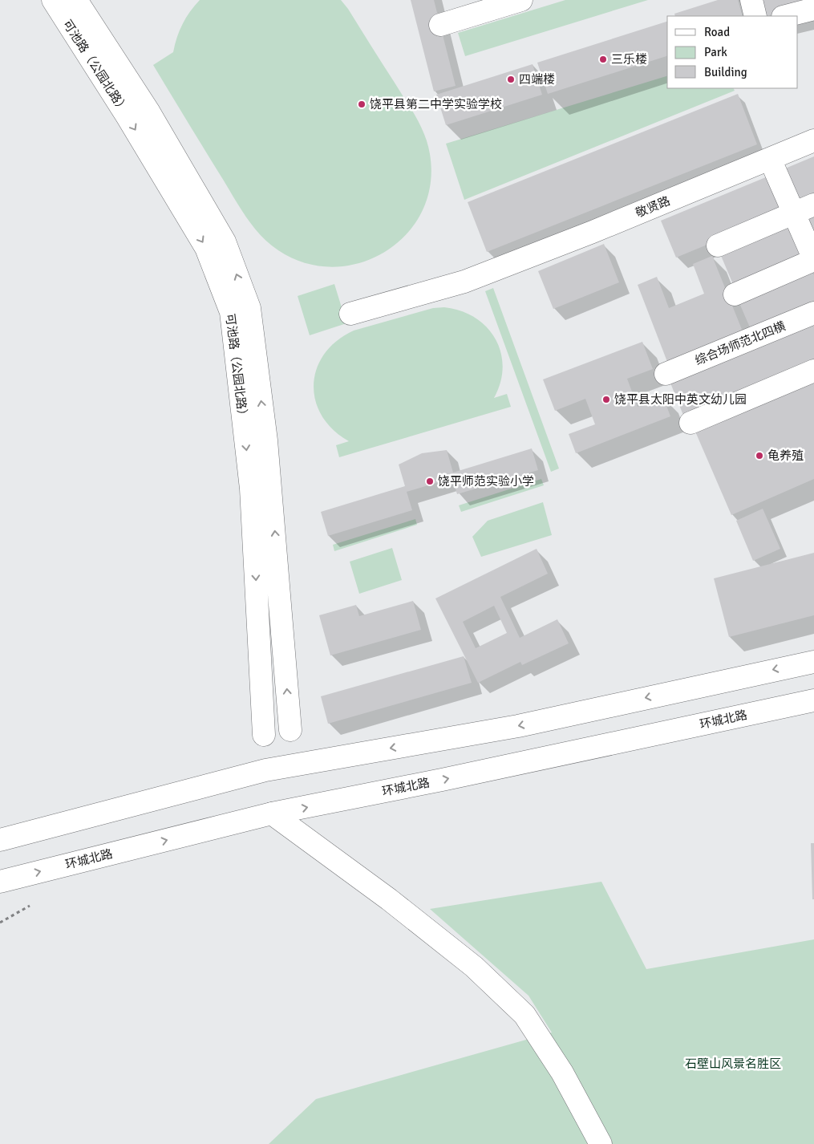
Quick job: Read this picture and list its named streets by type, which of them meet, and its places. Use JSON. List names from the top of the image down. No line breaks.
{"streets":{"main road":["可池路（公园北路）","敬贤路","综合场师范北四横","环城北路"]},"parks":["石壁山风景名胜区"],"places":["三乐楼","四端楼","饶平县第二中学实验学校","饶平县太阳中英文幼儿园","龟养殖","饶平师范实验小学"],"legend":["Road","Park","Building"]}
